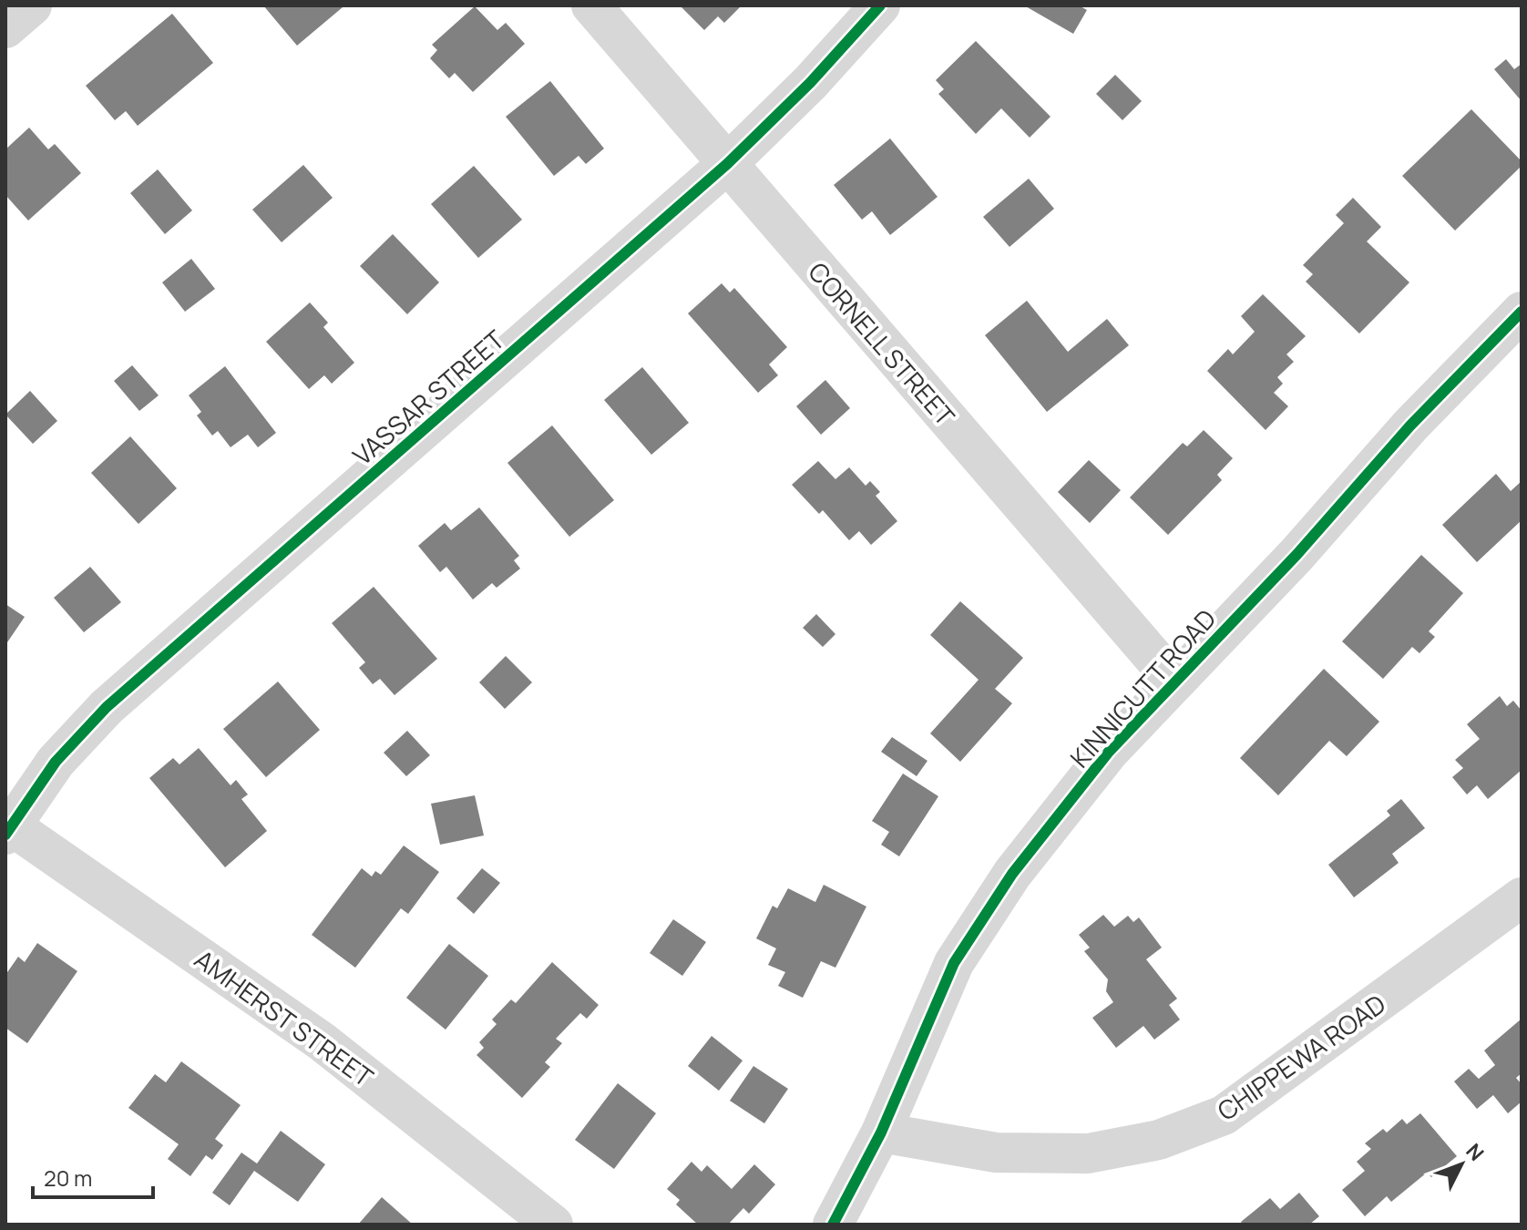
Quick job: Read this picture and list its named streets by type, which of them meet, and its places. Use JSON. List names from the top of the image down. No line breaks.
{"streets":{"street":["CORNELL STREET","VASSAR STREET","KINNICUTT ROAD","AMHERST STREET","CHIPPEWA ROAD"]},"crossings":[["CORNELL STREET","VASSAR STREET"],["CORNELL STREET","KINNICUTT ROAD"],["VASSAR STREET","AMHERST STREET"],["KINNICUTT ROAD","CHIPPEWA ROAD"]],"scale_bar":"20 m","north":"top right"}
